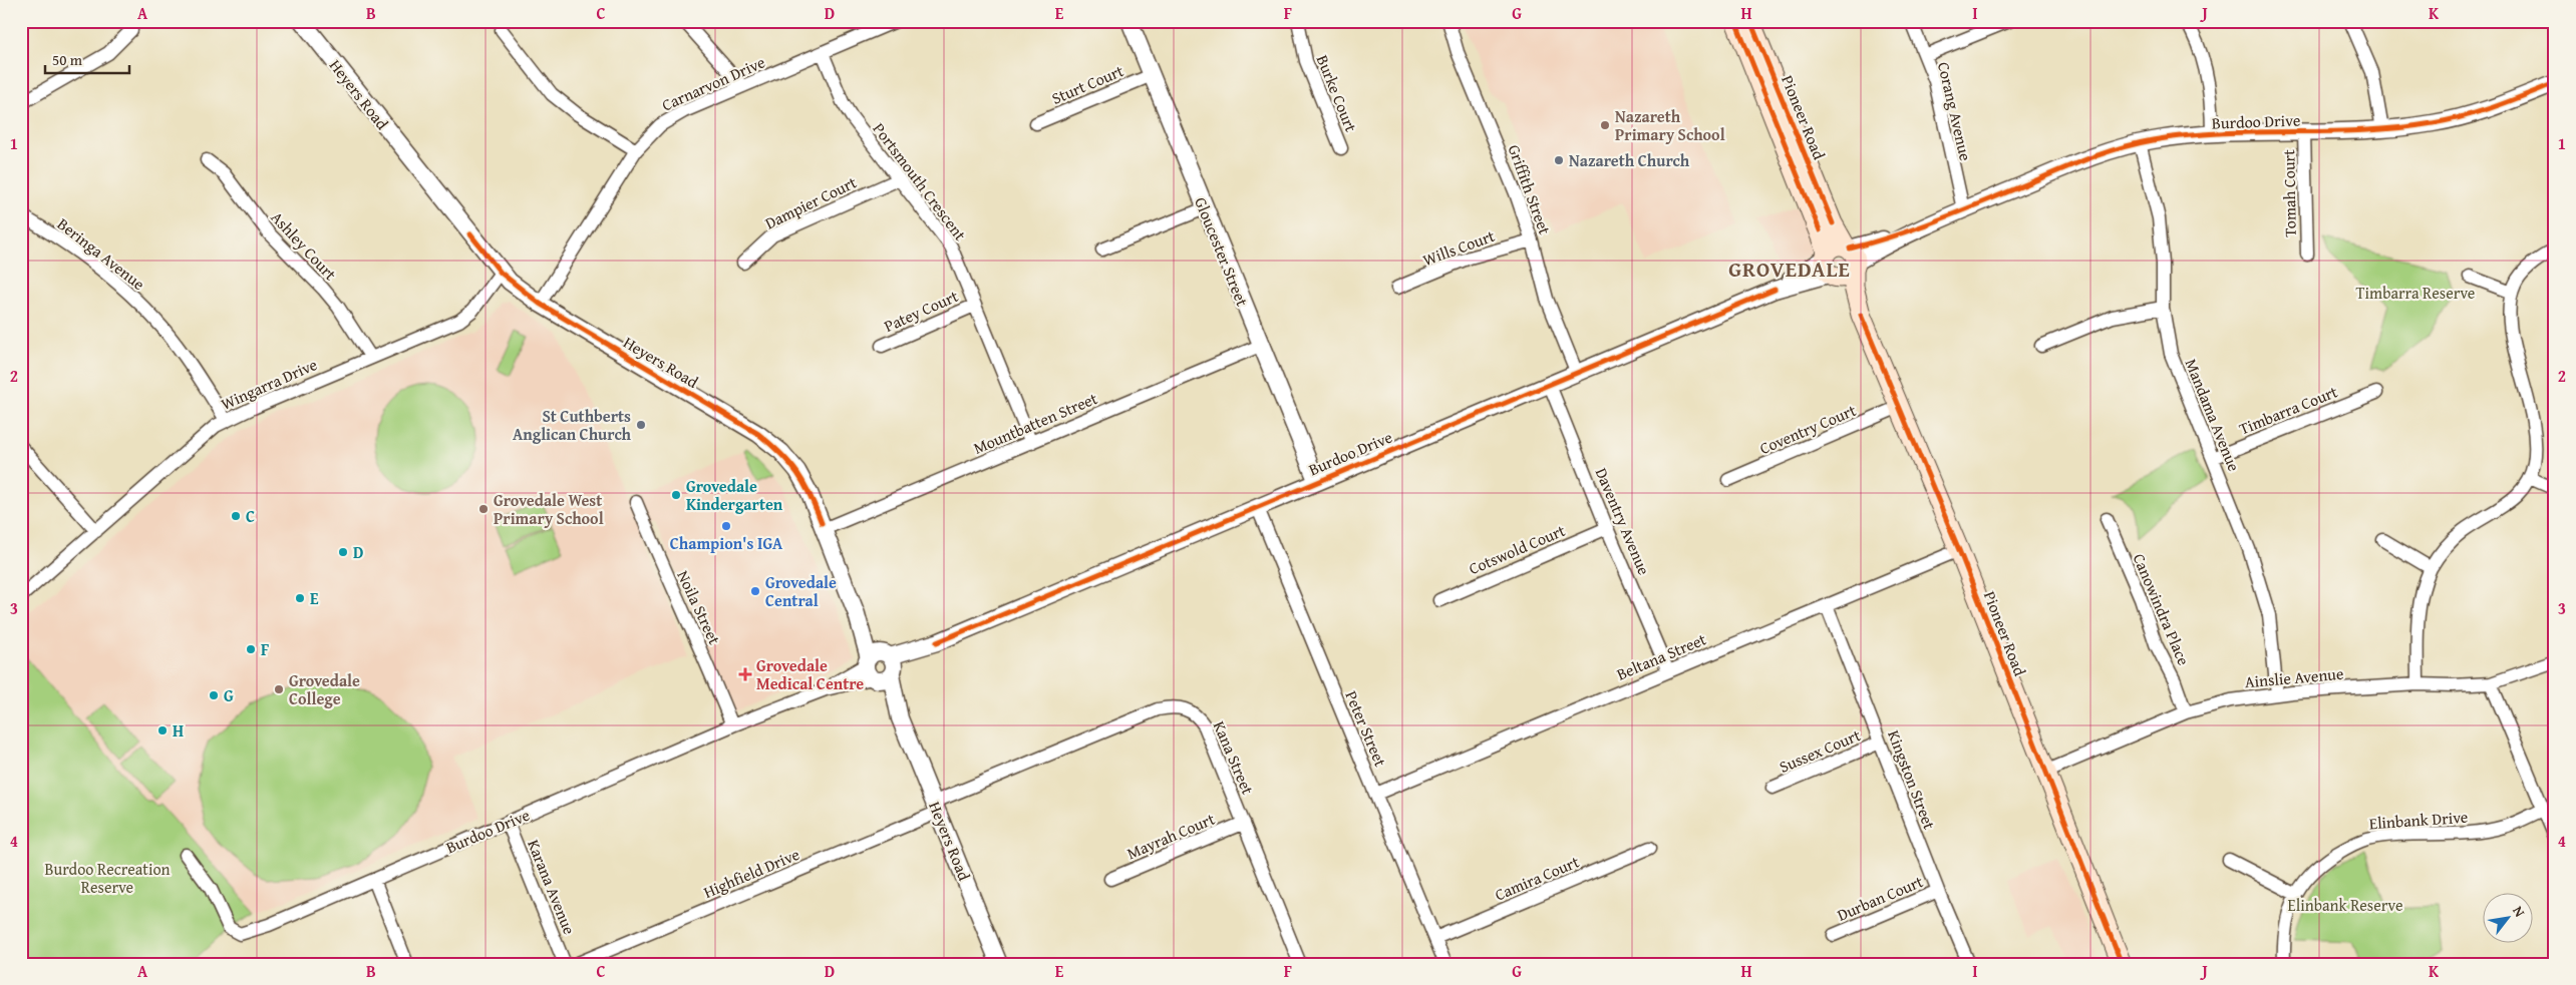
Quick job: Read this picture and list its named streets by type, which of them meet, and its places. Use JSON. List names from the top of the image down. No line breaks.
{"streets":{"main road":["Pioneer Road"],"street":["Carnarvon Drive","Sturt Court","Burke Court","Heyers Road","Corang Avenue","Burdoo Drive","Portsmouth Crescent","Griffith Street","Tomah Court","Dampier Court","Ashley Court","Wills Court","Gloucester Street","Beringa Avenue","Patey Court","Wingarra Drive","Timbarra Court","Mandama Avenue","Mountbatten Street","Coventry Court","Daventry Avenue","Cotswold Court","Noila Street","Canowindra Place","Beltana Street","Ainslie Avenue","Peter Street","Sussex Court","Kana Street","Kingston Street","Elinbank Drive","Mayrah Court","Highfield Drive","Camira Court","Karana Avenue","Durban Court"]},"crossings":[["Carnarvon Drive","Heyers Road"],["Carnarvon Drive","Portsmouth Crescent"],["Sturt Court","Gloucester Street"],["Heyers Road","Burdoo Drive"],["Heyers Road","Wingarra Drive"],["Heyers Road","Mountbatten Street"],["Heyers Road","Kana Street"],["Heyers Road","Highfield Drive"],["Corang Avenue","Burdoo Drive"],["Pioneer Road","Burdoo Drive"],["Pioneer Road","Coventry Court"],["Pioneer Road","Beltana Street"],["Pioneer Road","Ainslie Avenue"],["Burdoo Drive","Griffith Street"],["Burdoo Drive","Tomah Court"],["Burdoo Drive","Gloucester Street"],["Burdoo Drive","Mandama Avenue"],["Burdoo Drive","Daventry Avenue"],["Burdoo Drive","Noila Street"],["Burdoo Drive","Peter Street"],["Burdoo Drive","Karana Avenue"],["Portsmouth Crescent","Dampier Court"],["Portsmouth Crescent","Patey Court"],["Portsmouth Crescent","Mountbatten Street"],["Griffith Street","Wills Court"],["Ashley Court","Wingarra Drive"],["Gloucester Street","Mountbatten Street"],["Beringa Avenue","Wingarra Drive"],["Timbarra Court","Mandama Avenue"],["Mandama Avenue","Ainslie Avenue"],["Daventry Avenue","Cotswold Court"],["Daventry Avenue","Beltana Street"],["Canowindra Place","Ainslie Avenue"],["Beltana Street","Peter Street"],["Beltana Street","Kingston Street"],["Peter Street","Camira Court"],["Sussex Court","Kingston Street"],["Kana Street","Mayrah Court"],["Kana Street","Highfield Drive"],["Kingston Street","Durban Court"]],"districts":["GROVEDALE"],"parks":["Timbarra Reserve","Burdoo Recreation Reserve","Elinbank Reserve"],"places":{"other":["Nazareth Primary School","Nazareth Church","St Cuthberts Anglican Church","Grovedale Kindergarten","Grovedale West Primary School","C","Champion's IGA","D","Grovedale Central","E","F","Grovedale College","G","H"],"health":["Grovedale Medical Centre"]},"scale_bar":"50 m","north":"top right","grid":{"columns":["A","B","C","D","E","F","G","H","I","J","K"],"rows":["1","2","3","4"]}}
